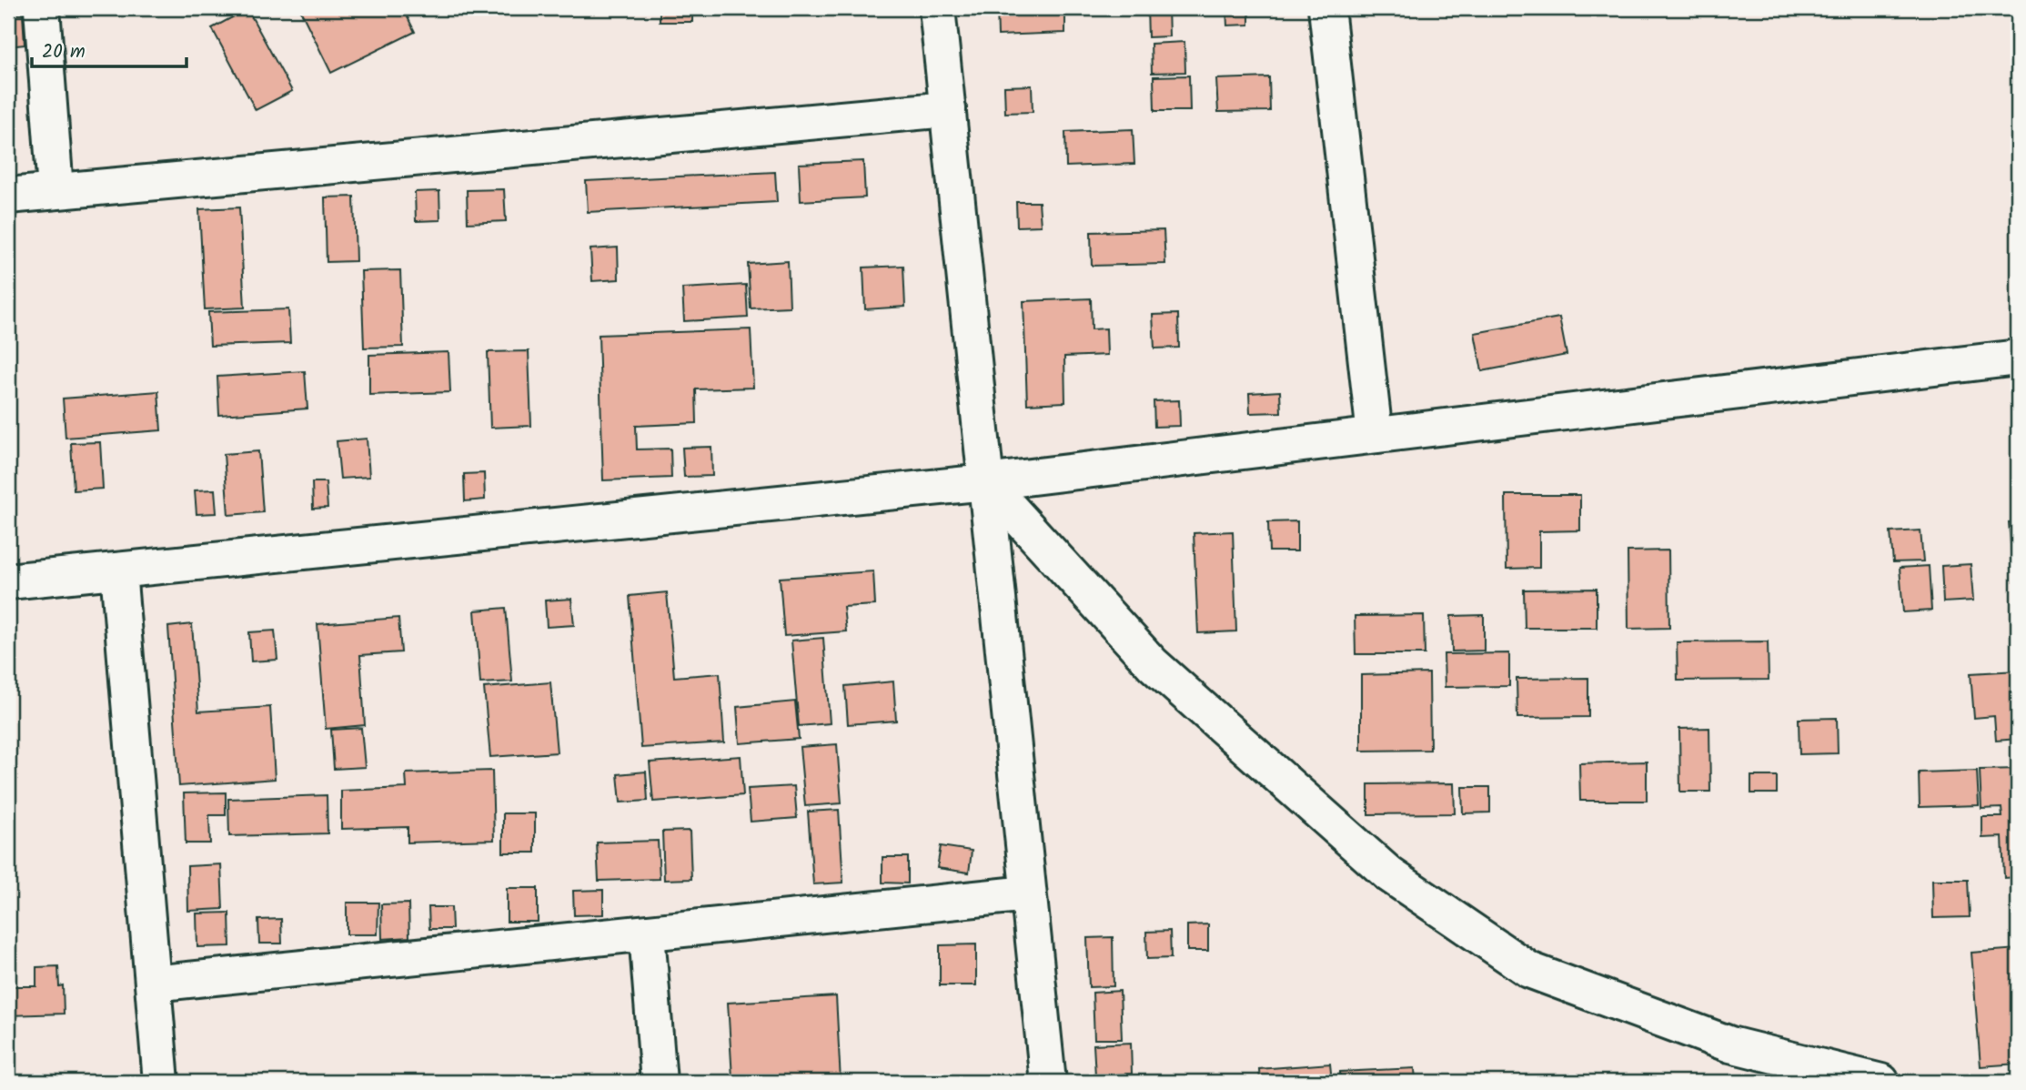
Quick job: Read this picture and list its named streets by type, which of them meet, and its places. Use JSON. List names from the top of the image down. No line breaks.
{"scale_bar":"20 m"}
